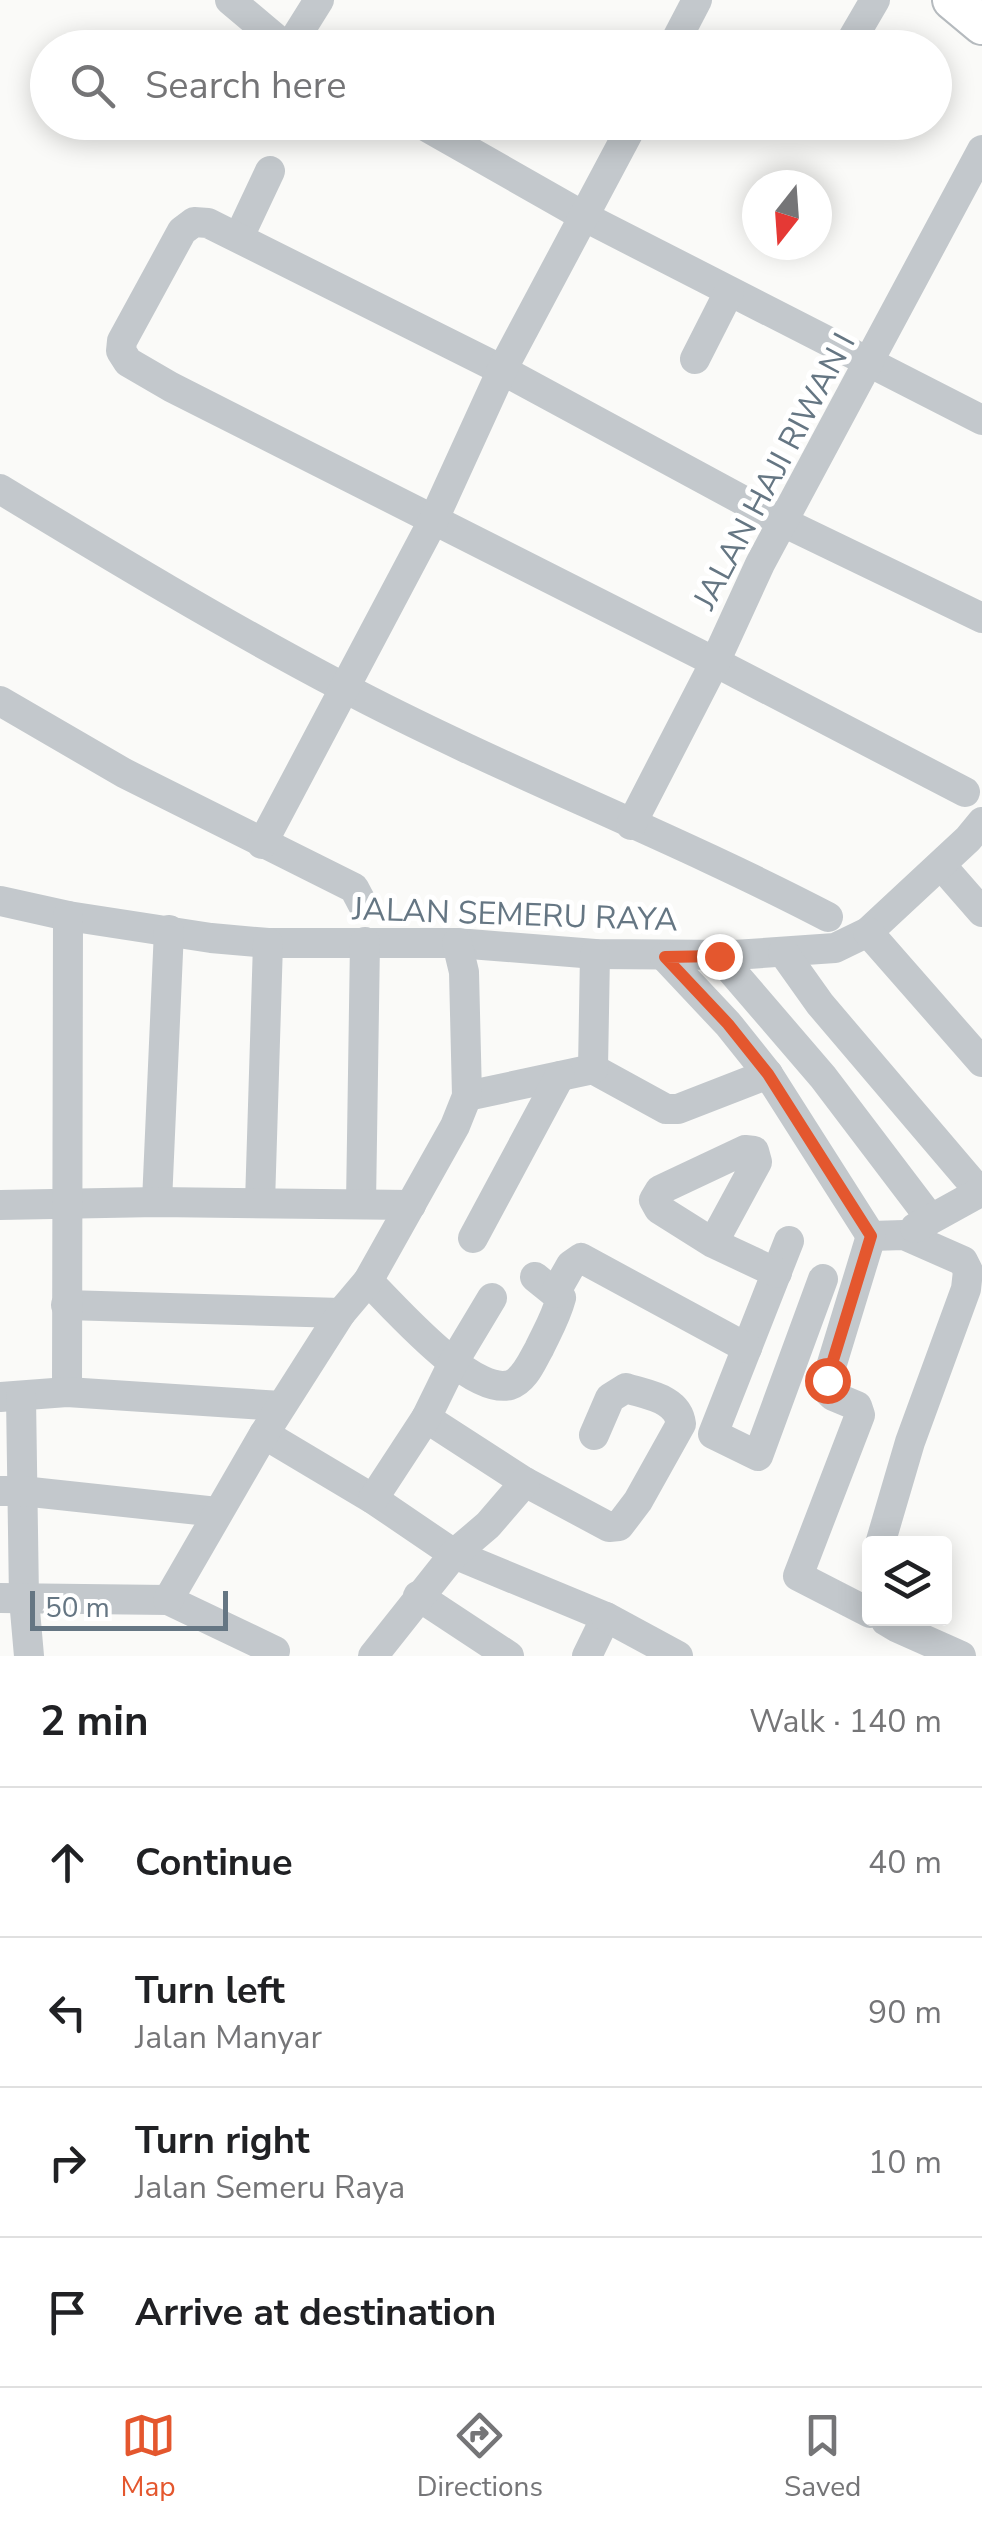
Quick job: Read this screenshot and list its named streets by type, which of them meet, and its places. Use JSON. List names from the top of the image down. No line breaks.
{"streets":{"street":["JALAN HAJI RIWAN I","JALAN SEMERU RAYA"]},"scale_bar":"50 m","north":"bottom","page":{"search":"Search here","scale":"50 m","heading":["2 min","Walk · 140 m"],"list":[["Continue","40 m"],["Turn left","Jalan Manyar","90 m"],["Turn right","Jalan Semeru Raya","10 m"],"Arrive at destination"],"nav":["Map","Directions","Saved"]}}
